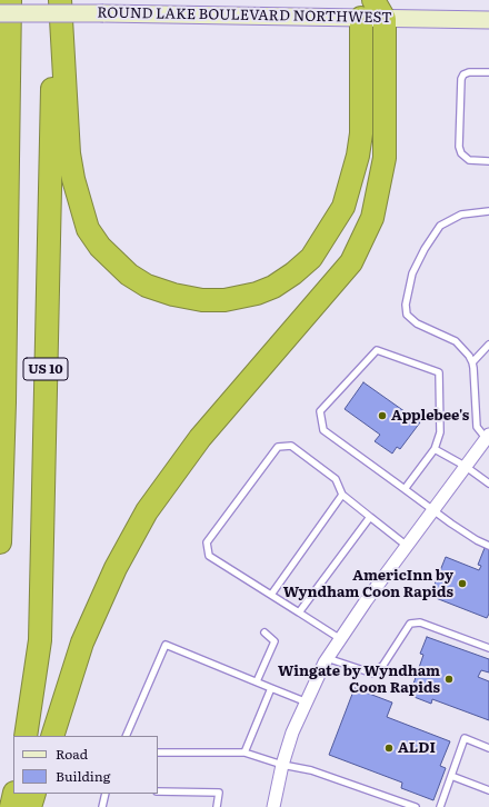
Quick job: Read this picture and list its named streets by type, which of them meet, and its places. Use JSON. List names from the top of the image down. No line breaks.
{"streets":{"highway":["US 10"],"main road":["ROUND LAKE BOULEVARD NORTHWEST"]},"places":["Applebee's","AmericInn by Wyndham Coon Rapids","Wingate by Wyndham Coon Rapids","ALDI"],"legend":["Road","Building"]}
